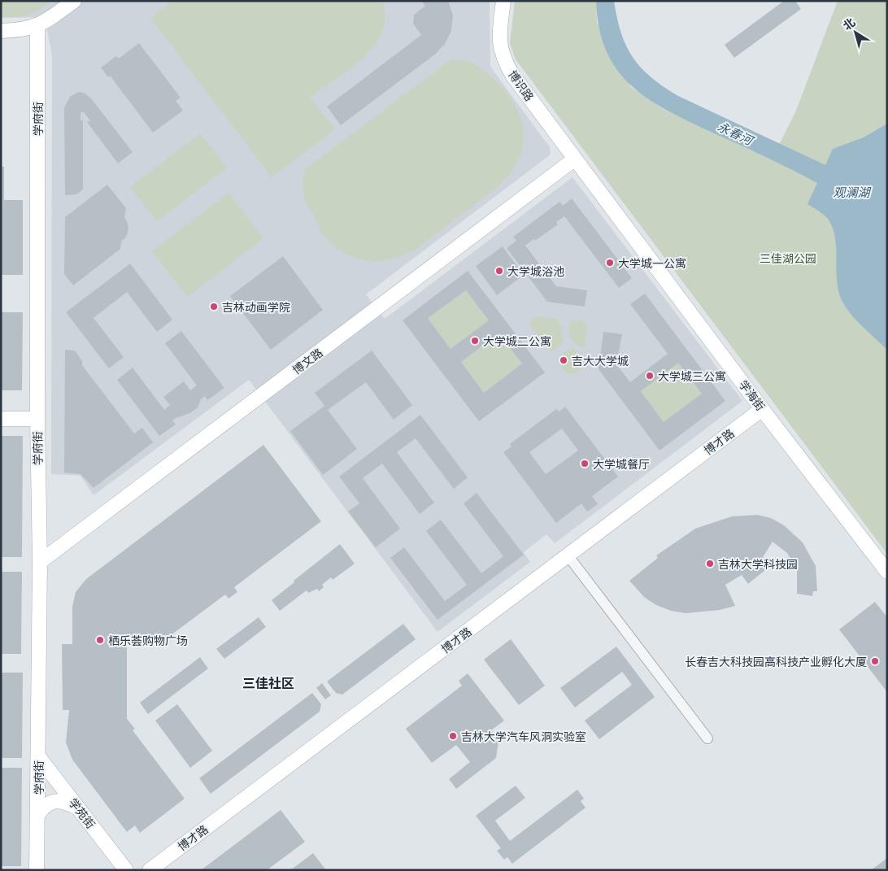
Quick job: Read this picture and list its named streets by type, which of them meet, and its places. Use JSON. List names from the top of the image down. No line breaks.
{"streets":{"street":["博识路","学府街","博文路","学海街","博才路","学苑街"]},"crossings":[["博识路","博文路"],["博识路","学海街"],["学府街","博文路"],["学府街","学苑街"],["博文路","学海街"],["学海街","博才路"]],"districts":["三佳社区"],"water":["永春河","观澜湖"],"parks":["三佳湖公园"],"places":["大学城一公寓","大学城浴池","吉林动画学院","大学城二公寓","吉大大学城","大学城三公寓","大学城餐厅","吉林大学科技园","栖乐荟购物广场","长春吉大科技园高科技产业孵化大厦","吉林大学汽车风洞实验室"],"north":"top left"}
